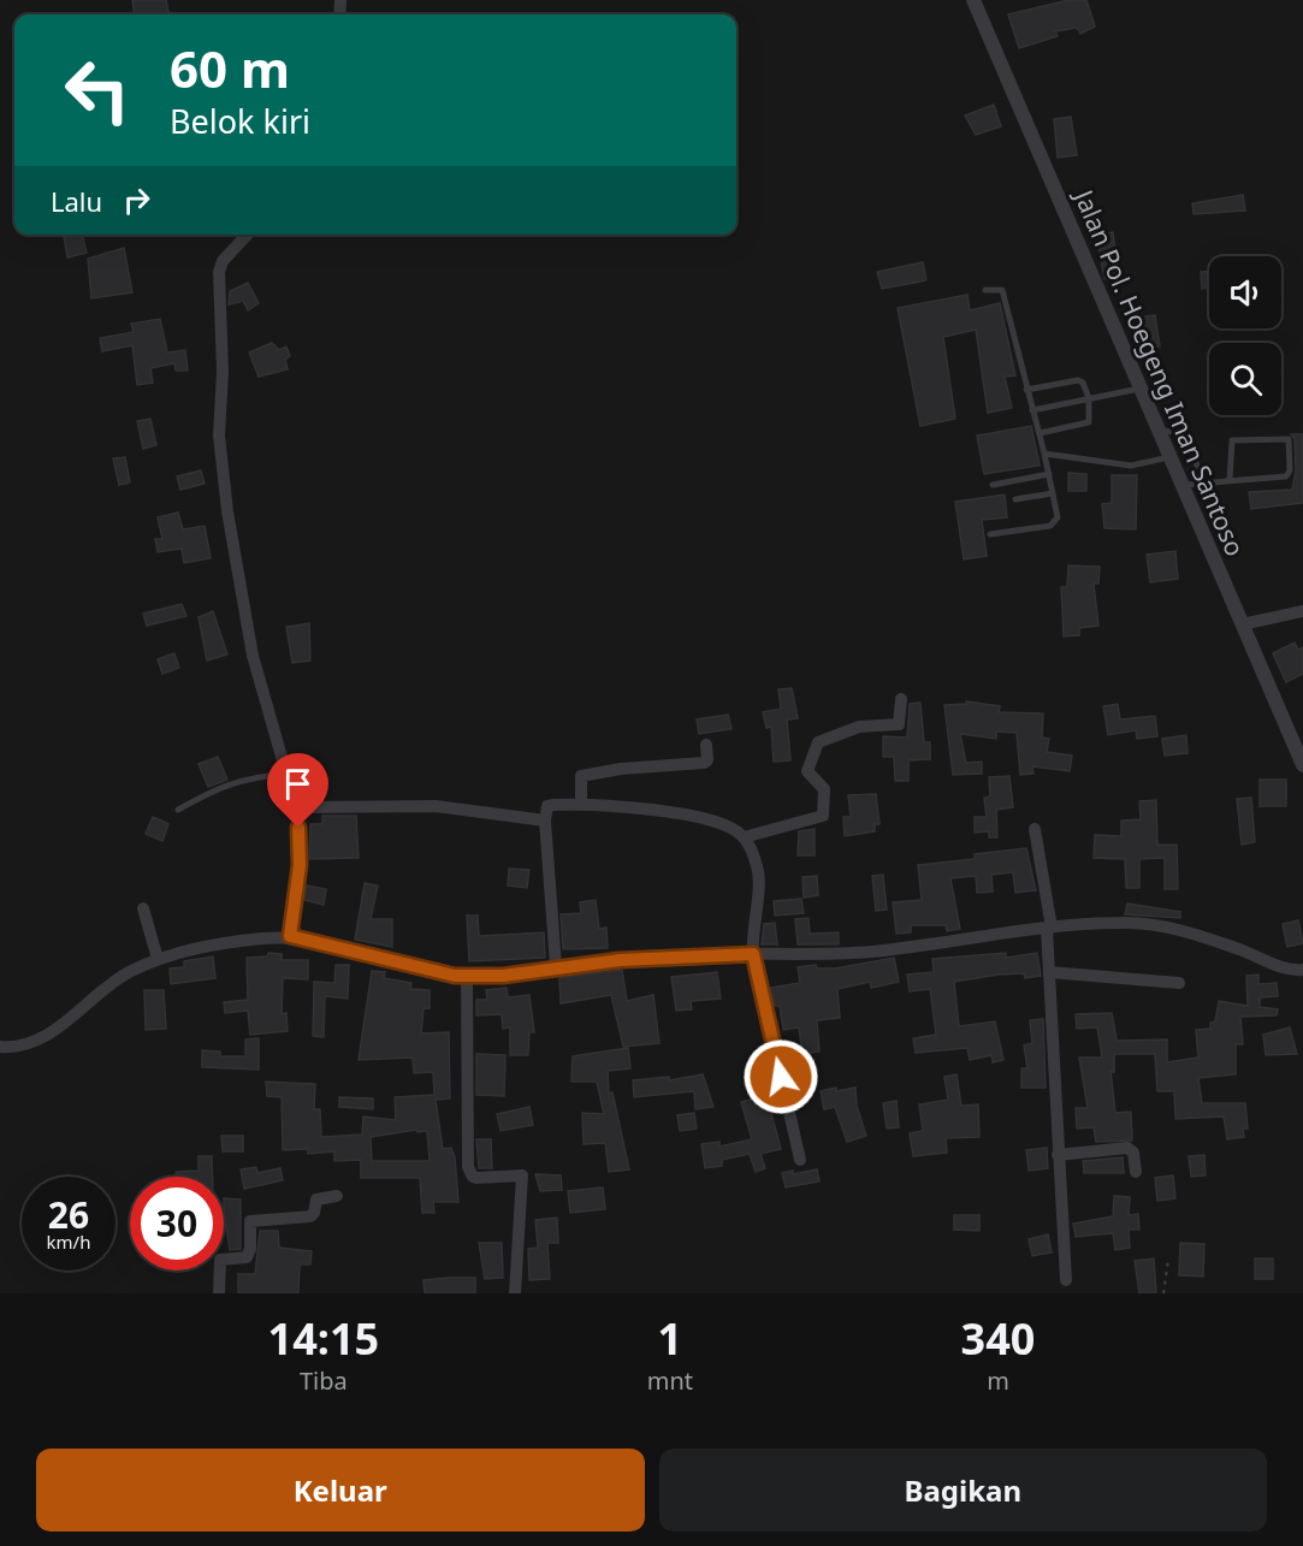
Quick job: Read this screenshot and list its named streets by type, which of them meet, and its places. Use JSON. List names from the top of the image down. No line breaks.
{"streets":{"street":["Jalan Pol. Hoegeng Iman Santoso"]},"page":{"turn":["60 m","Belok kiri"],"then":"Lalu","speed":"26 km/h","limit":"30","eta":["14:15","Tiba","1","mnt","340","m"],"buttons":["Keluar","Bagikan"]}}
